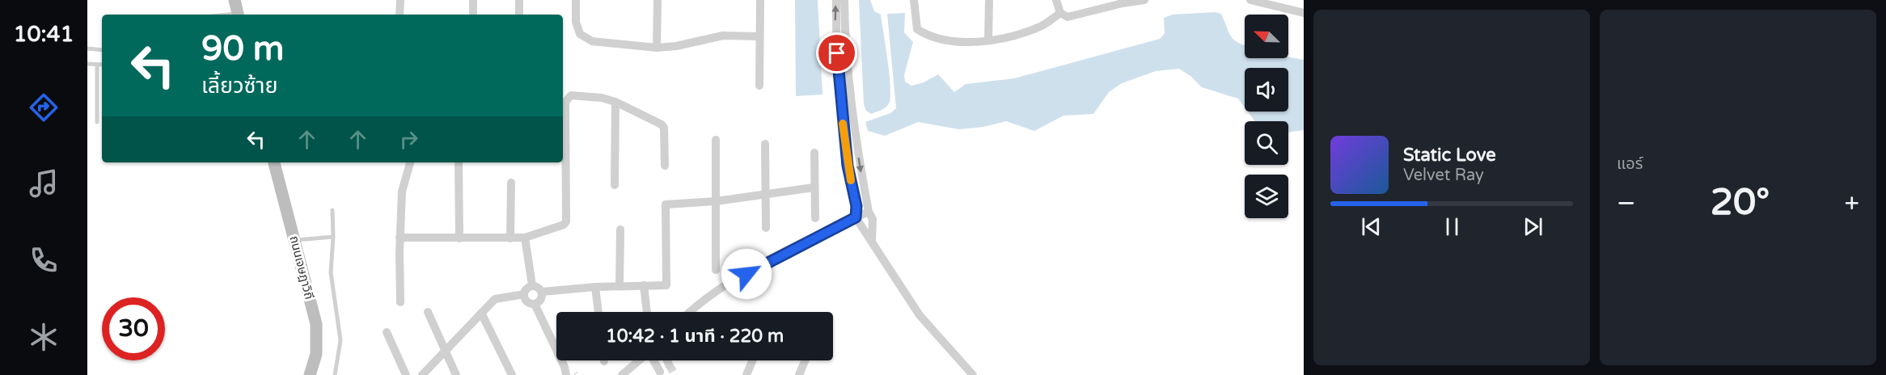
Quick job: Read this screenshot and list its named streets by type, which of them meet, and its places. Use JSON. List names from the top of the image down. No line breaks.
{"streets":{"street":["ถนนเจษฎาวิถี"]},"north":"top left","page":{"tabs":"10:41","tile":"แอร์","turn":["90 m","เลี้ยวซ้าย"],"song":["Static Love","Velvet Ray"],"heat":["−","20°","+"],"limit":"30","trip":"10:42 · 1 นาที · 220 m"}}
